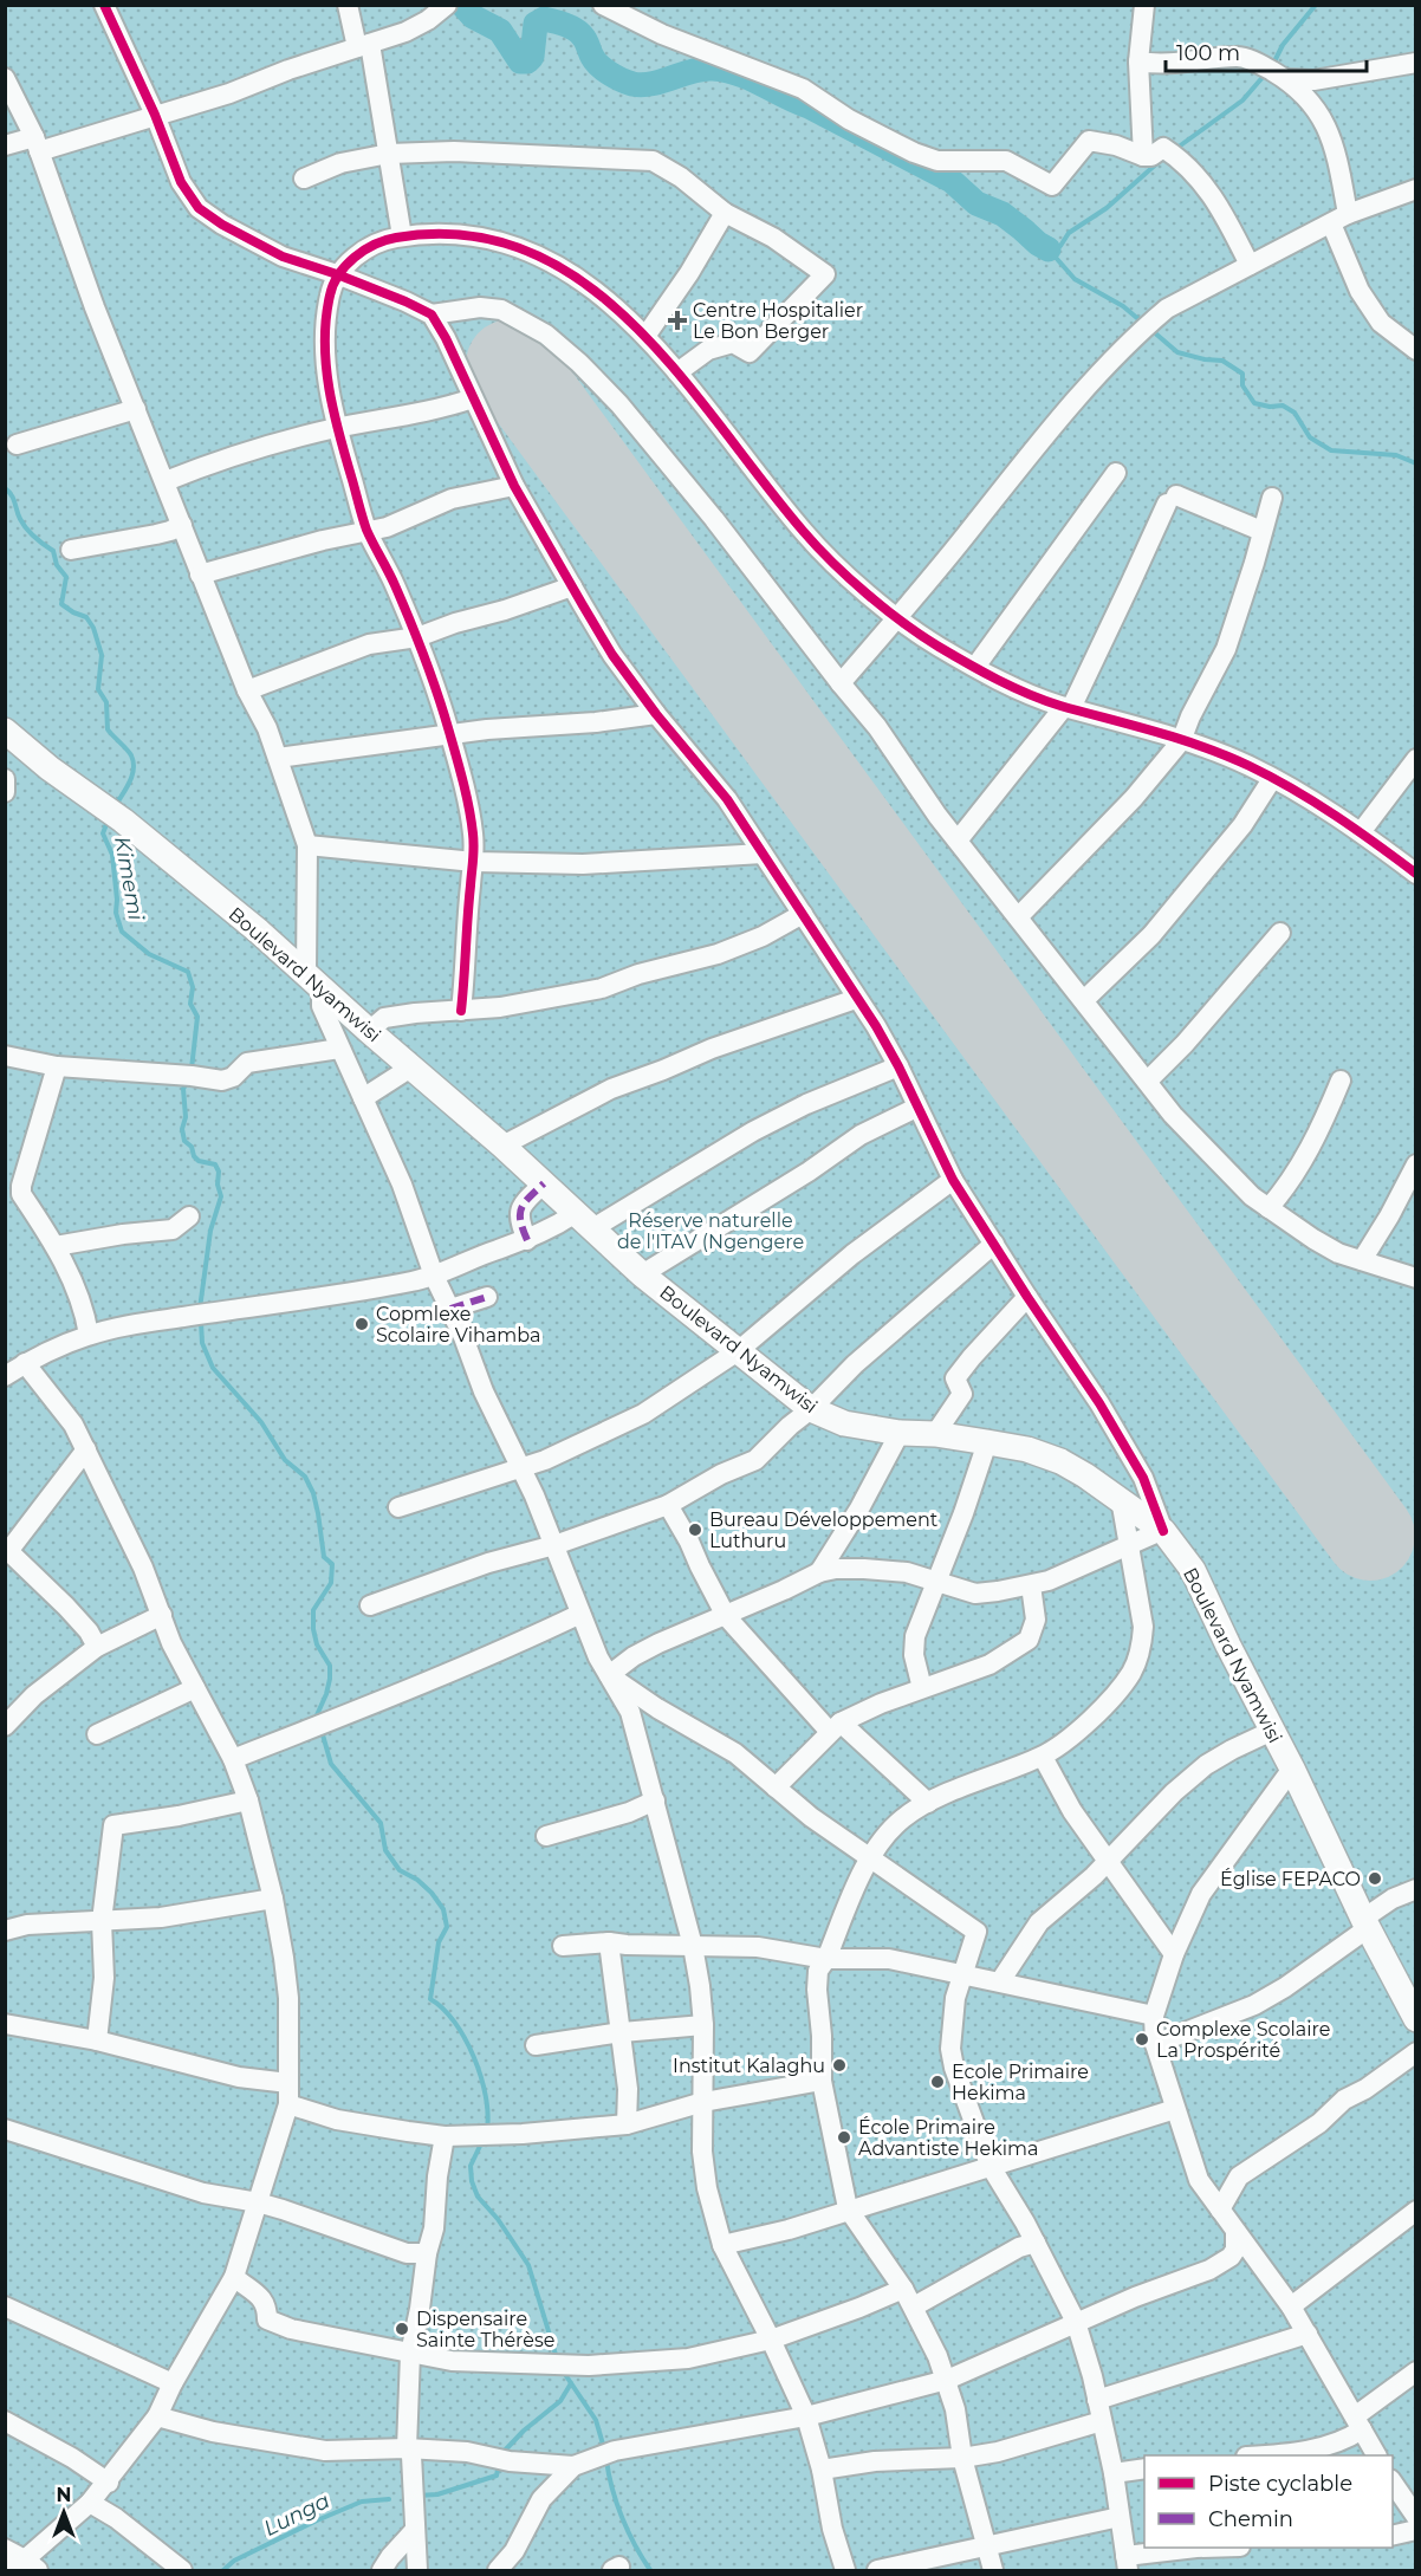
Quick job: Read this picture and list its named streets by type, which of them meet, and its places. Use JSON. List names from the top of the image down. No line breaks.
{"streets":{"main road":["Boulevard Nyamwisi"]},"water":["Kimemi","Lunga"],"parks":["Réserve naturelle de l'ITAV (Ngengere"],"places":{"health":["Centre Hospitalier Le Bon Berger"],"other":["Copmlexe Scolaire Vihamba","Bureau Développement Luthuru","Église FEPACO","Complexe Scolaire La Prospérité","Institut Kalaghu","Ecole Primaire Hekima","École Primaire Advantiste Hekima","Dispensaire Sainte Thérèse"]},"legend":["Piste cyclable","Chemin"],"scale_bar":"100 m","north":"top"}
